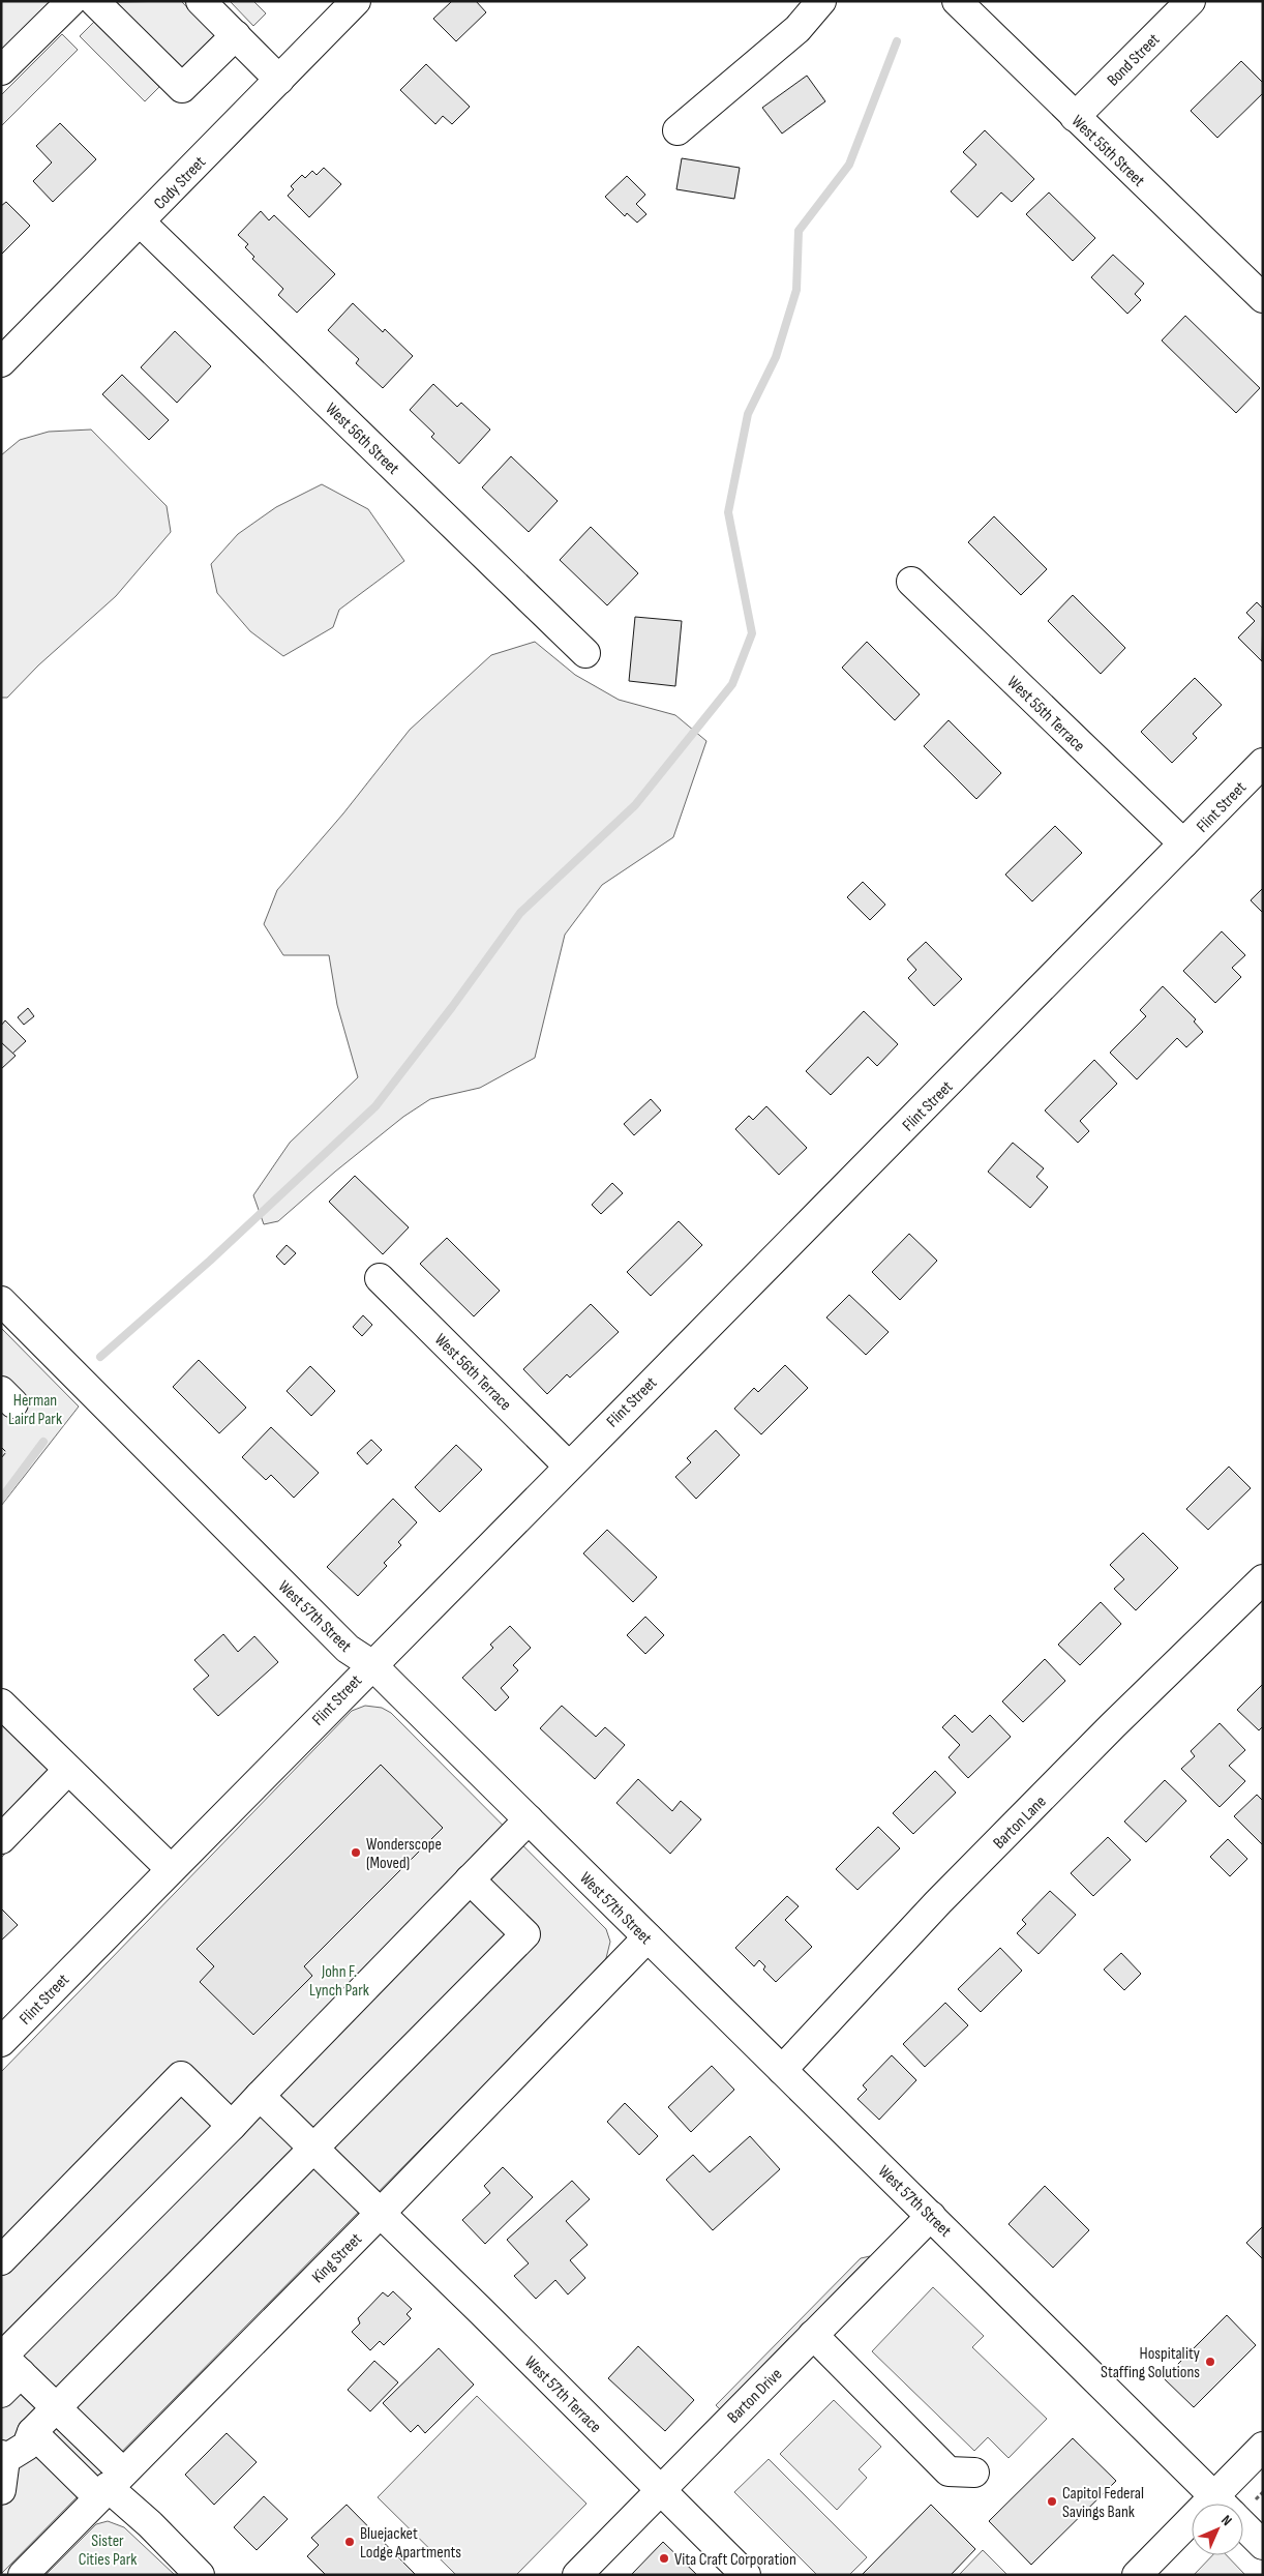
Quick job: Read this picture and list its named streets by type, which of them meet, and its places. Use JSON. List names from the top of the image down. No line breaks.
{"streets":{"street":["Bond Street","West 55th Street","Cody Street","West 56th Street","West 55th Terrace","Flint Street","West 56th Terrace","West 57th Street","Barton Lane","King Street","West 57th Terrace","Barton Drive"]},"crossings":[["Bond Street","West 55th Street"],["Cody Street","West 56th Street"],["West 55th Terrace","Flint Street"],["Flint Street","West 56th Terrace"],["Flint Street","West 57th Street"],["West 57th Street","Barton Lane"],["West 57th Street","King Street"],["West 57th Street","Barton Drive"],["King Street","West 57th Terrace"],["West 57th Terrace","Barton Drive"]],"parks":["Herman Laird Park","John F. Lynch Park","Sister Cities Park"],"places":["Wonderscope (Moved)","Hospitality Staffing Solutions","Capitol Federal Savings Bank","Bluejacket Lodge Apartments","Vita Craft Corporation"],"north":"top right"}
